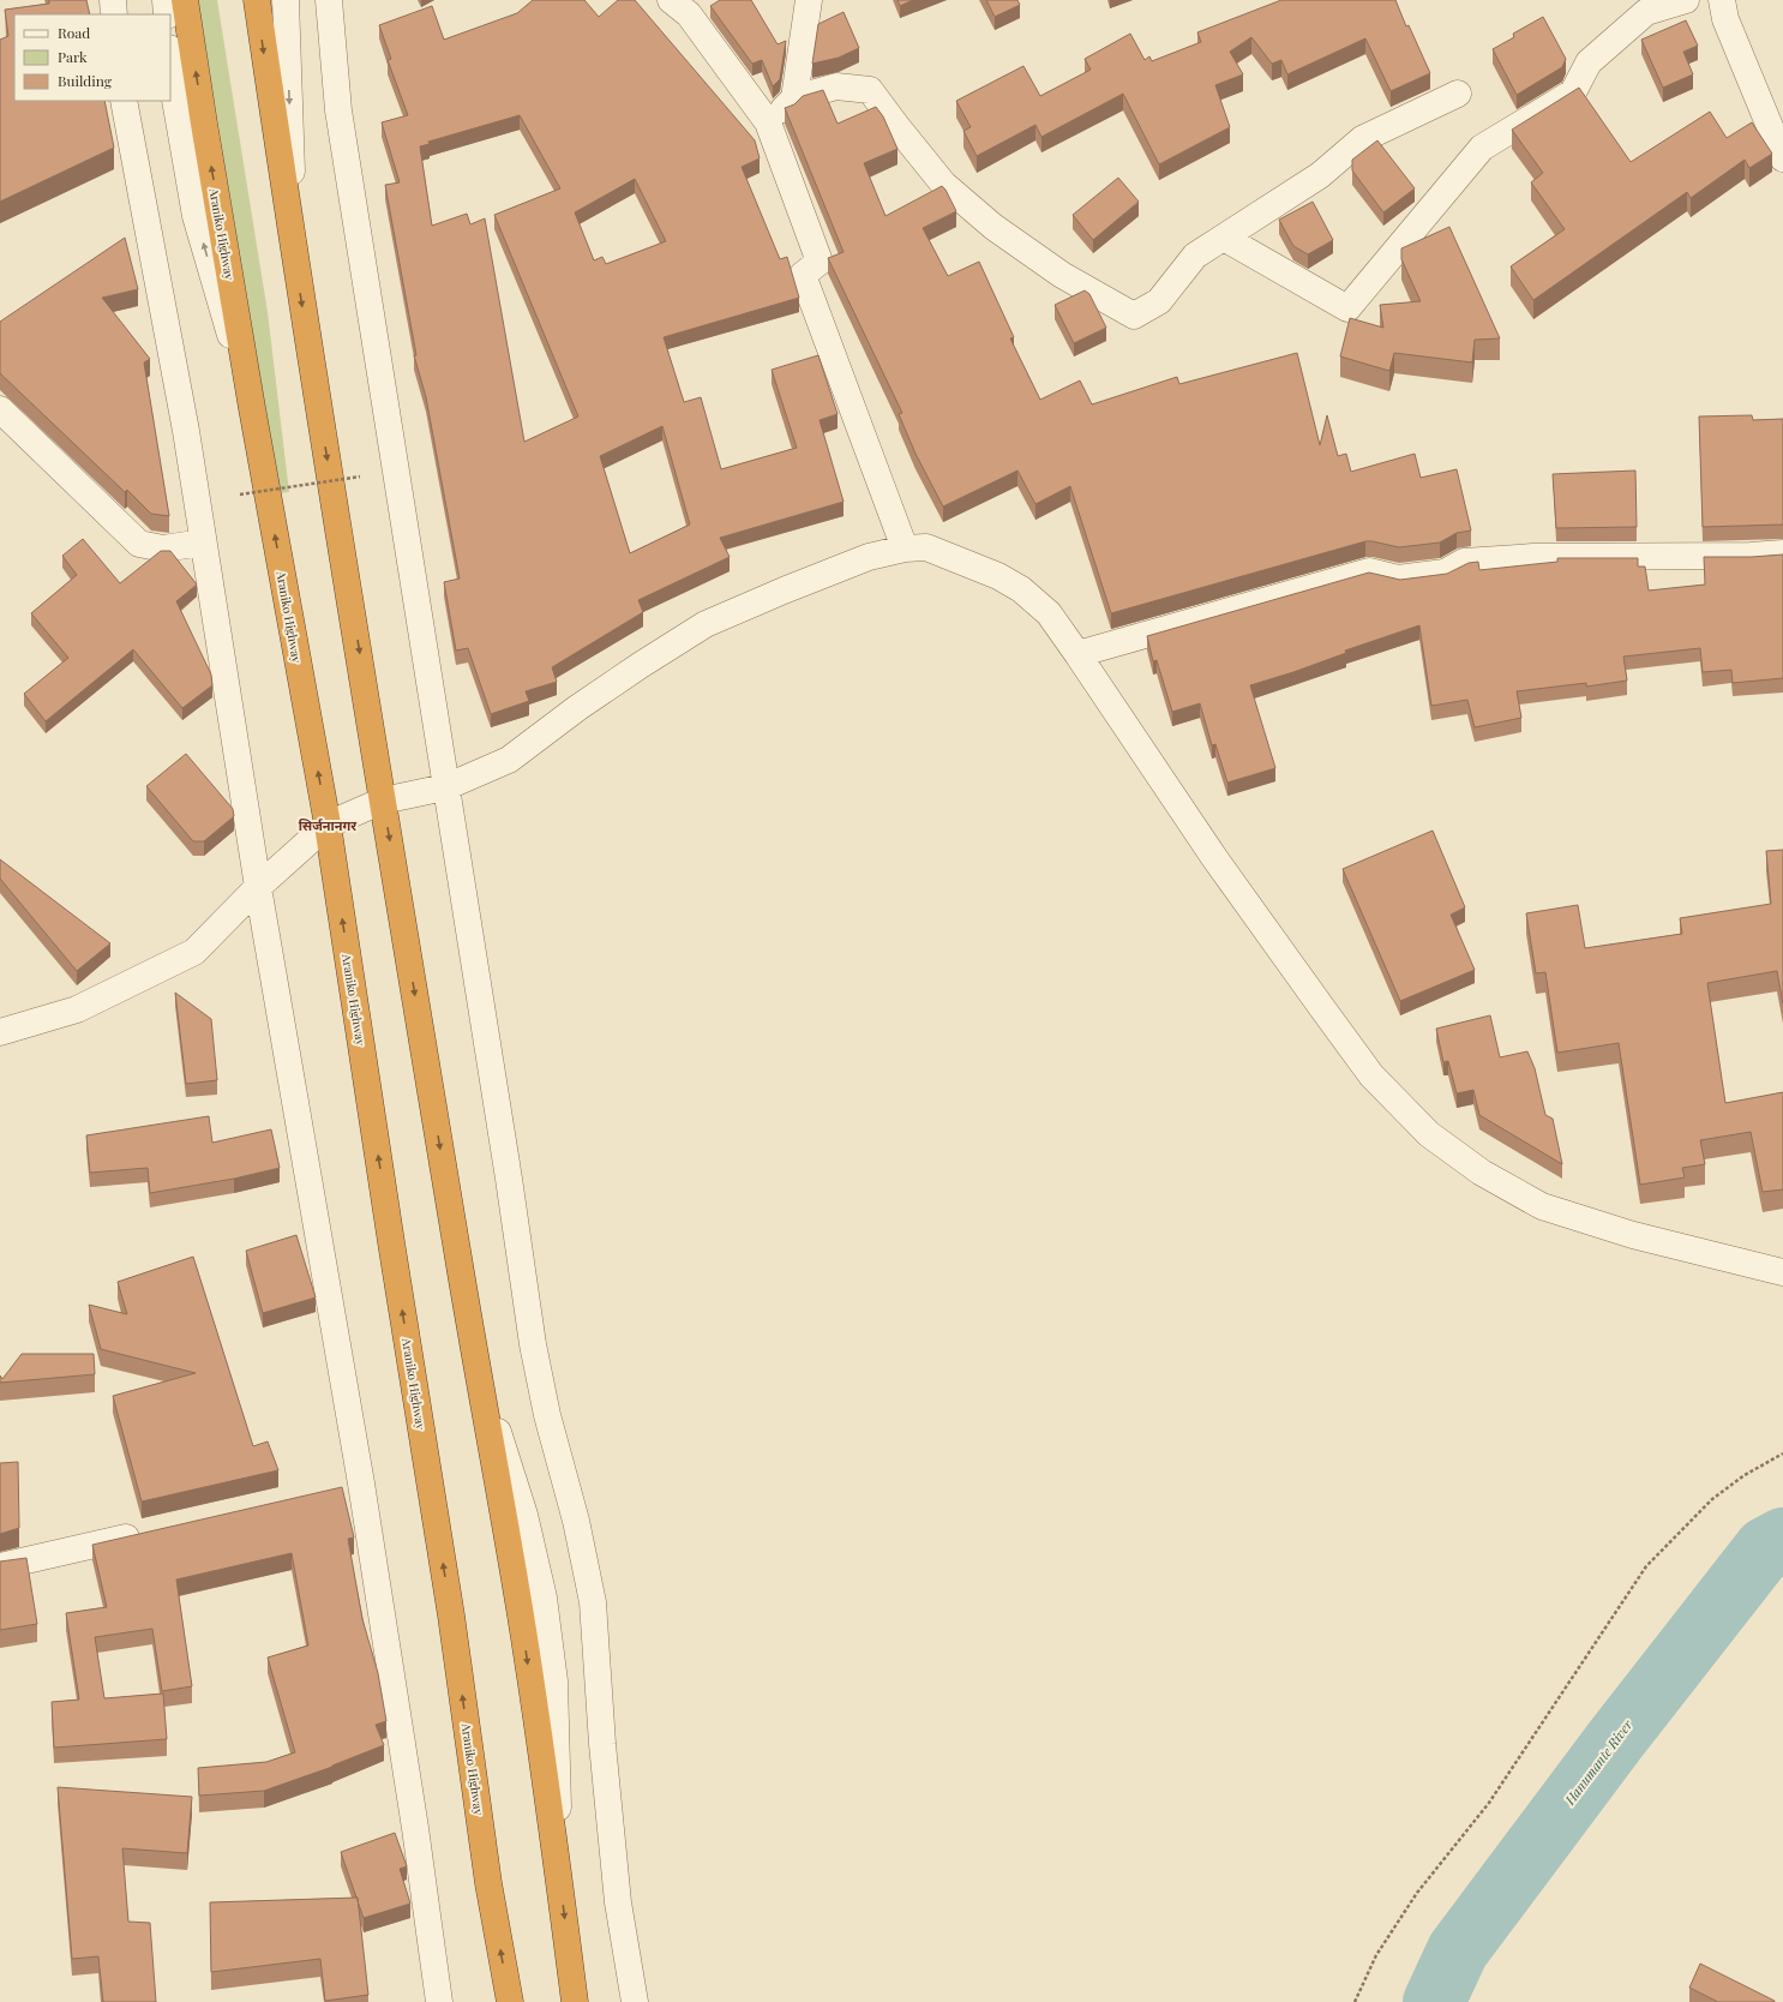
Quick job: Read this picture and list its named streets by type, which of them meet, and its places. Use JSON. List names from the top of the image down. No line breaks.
{"streets":{"highway":["Araniko Highway"]},"districts":["सिर्जनानगर"],"water":["Hanumante River"],"legend":["Road","Park","Building"]}
